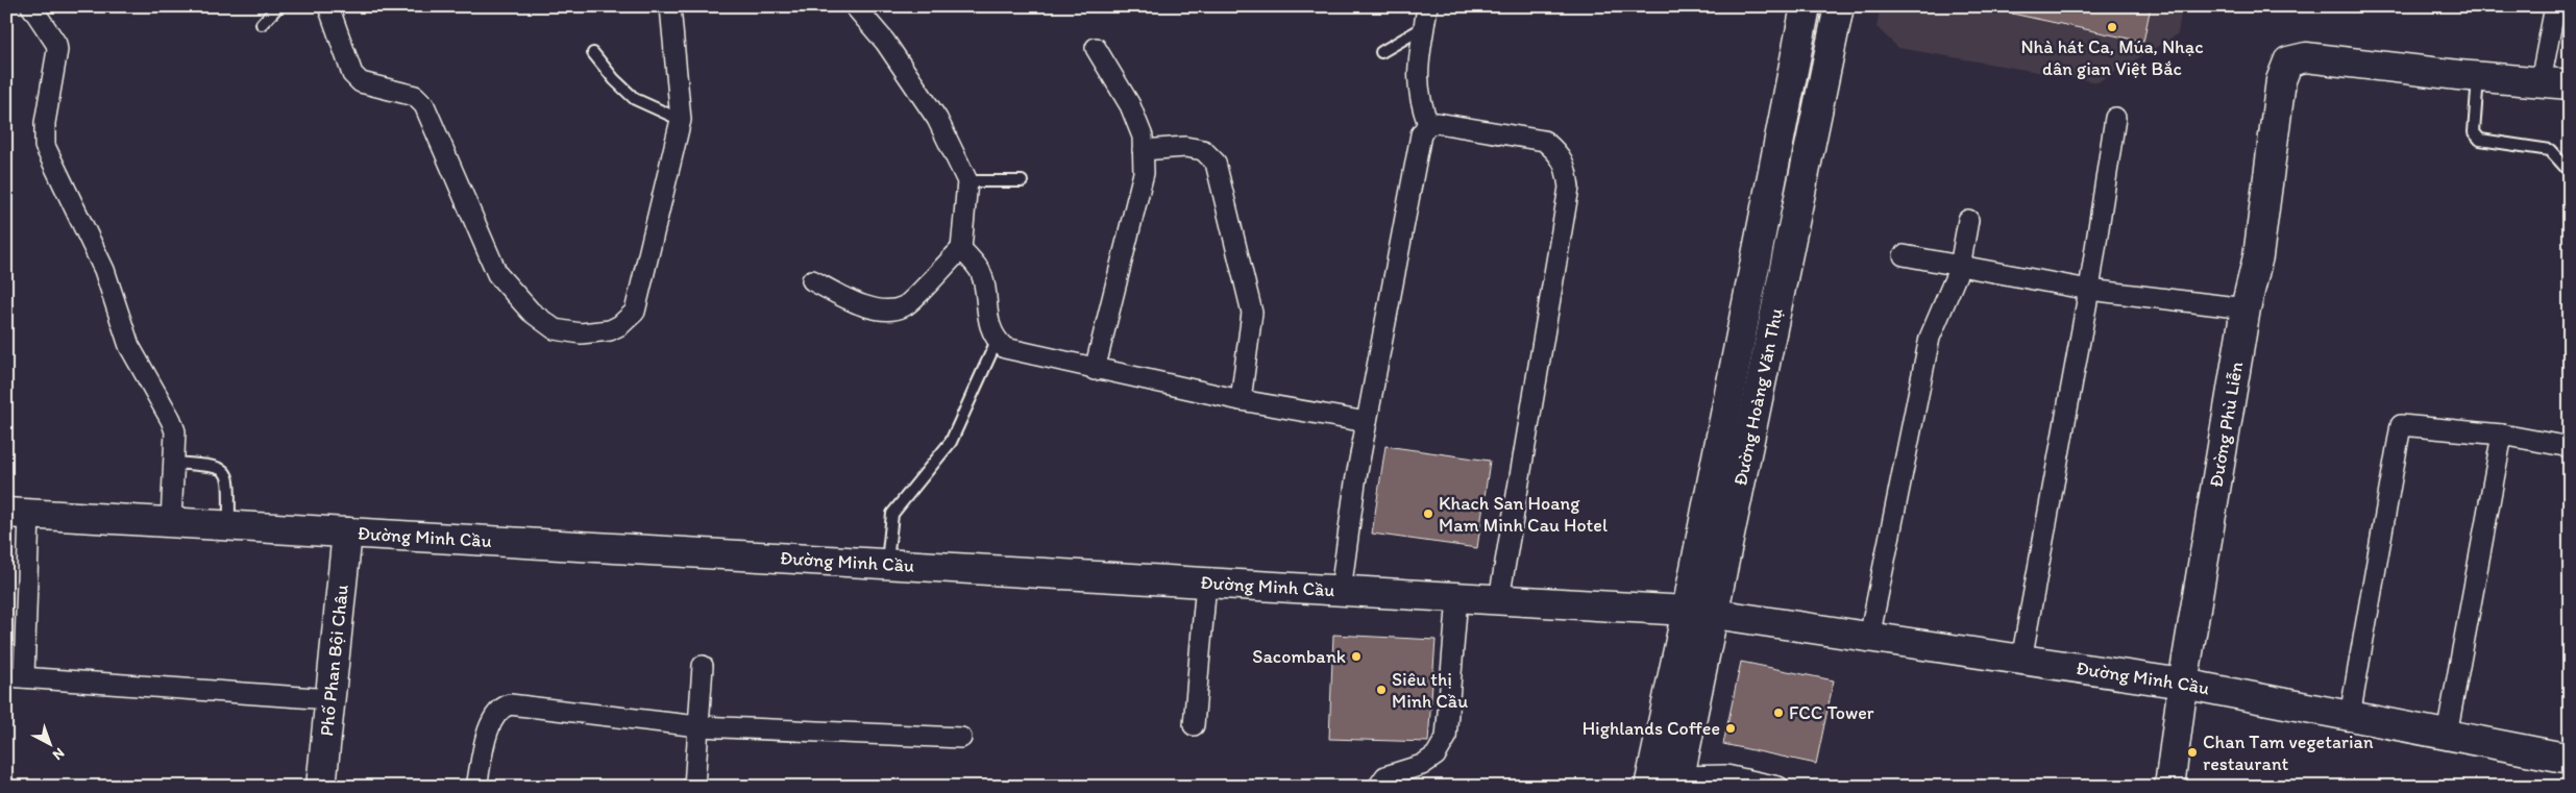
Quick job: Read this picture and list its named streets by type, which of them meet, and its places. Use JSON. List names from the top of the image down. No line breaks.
{"streets":{"street":["Đường Hoàng Văn Thụ","Đường Phù Liễn","Đường Minh Cầu","Phố Phan Bội Châu"]},"crossings":[["Đường Hoàng Văn Thụ","Đường Minh Cầu"],["Đường Phù Liễn","Đường Minh Cầu"],["Đường Minh Cầu","Phố Phan Bội Châu"]],"places":["Nhà hát Ca, Múa, Nhạc dân gian Việt Bắc","Khach San Hoang Mam Minh Cau Hotel","Sacombank","Siêu thị Minh Cầu","FCC Tower","Highlands Coffee","Chan Tam vegetarian restaurant"],"north":"bottom right"}
